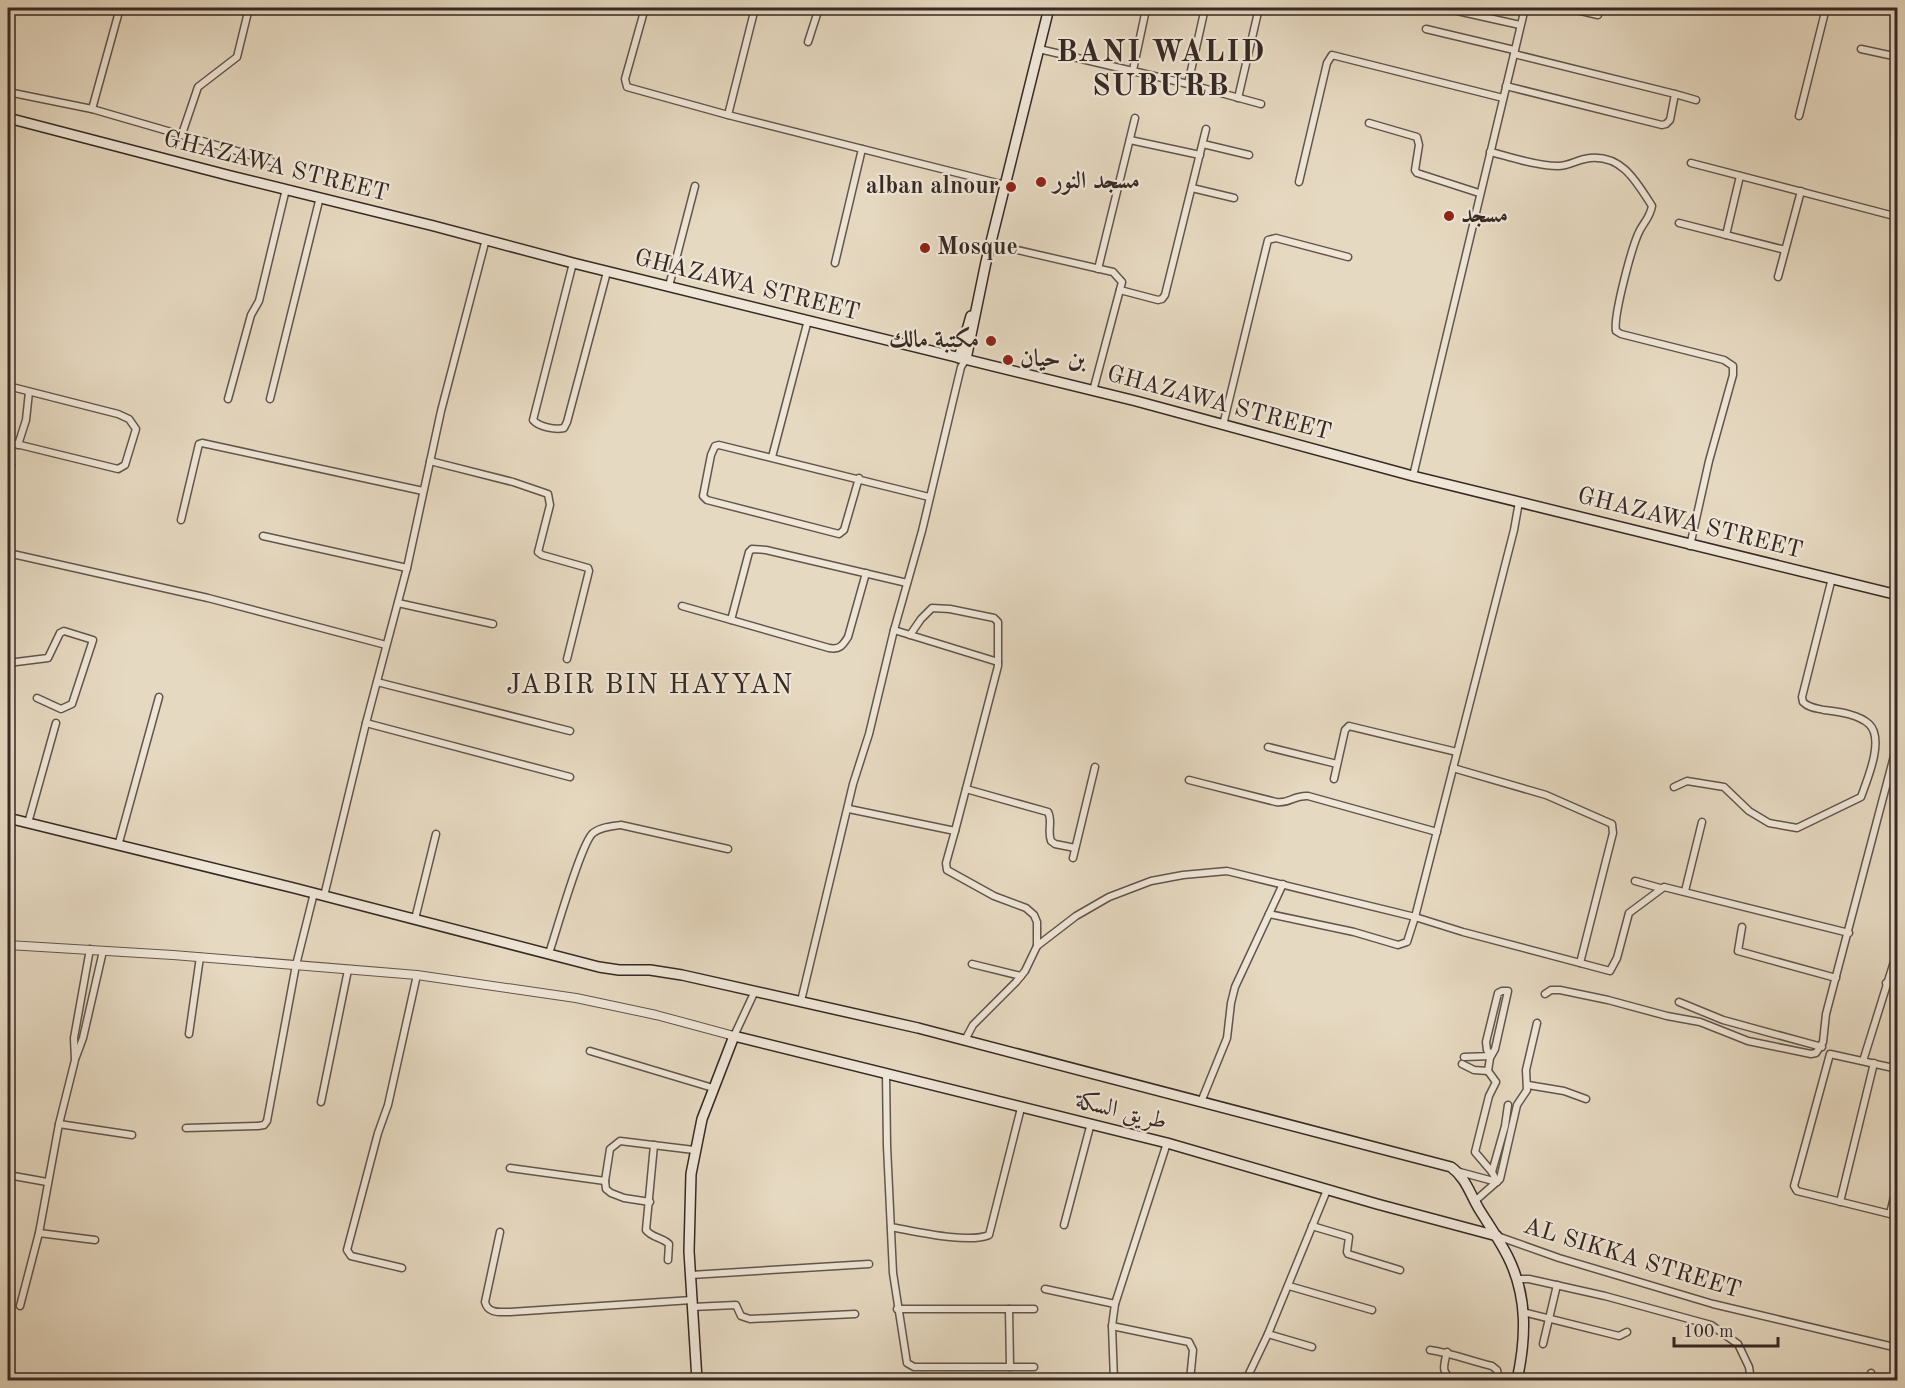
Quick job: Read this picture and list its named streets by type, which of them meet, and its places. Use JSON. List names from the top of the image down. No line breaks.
{"streets":{"main road":["GHAZAWA STREET","طريق السكة"],"street":["AL SIKKA STREET"]},"crossings":[["طريق السكة","AL SIKKA STREET"]],"districts":["BANI WALID SUBURB","JABIR BIN HAYYAN"],"places":["مسجد النور","alban alnour","مسجد","Mosque","مكتبة مالك","بن حيان"],"scale_bar":"100 m"}
